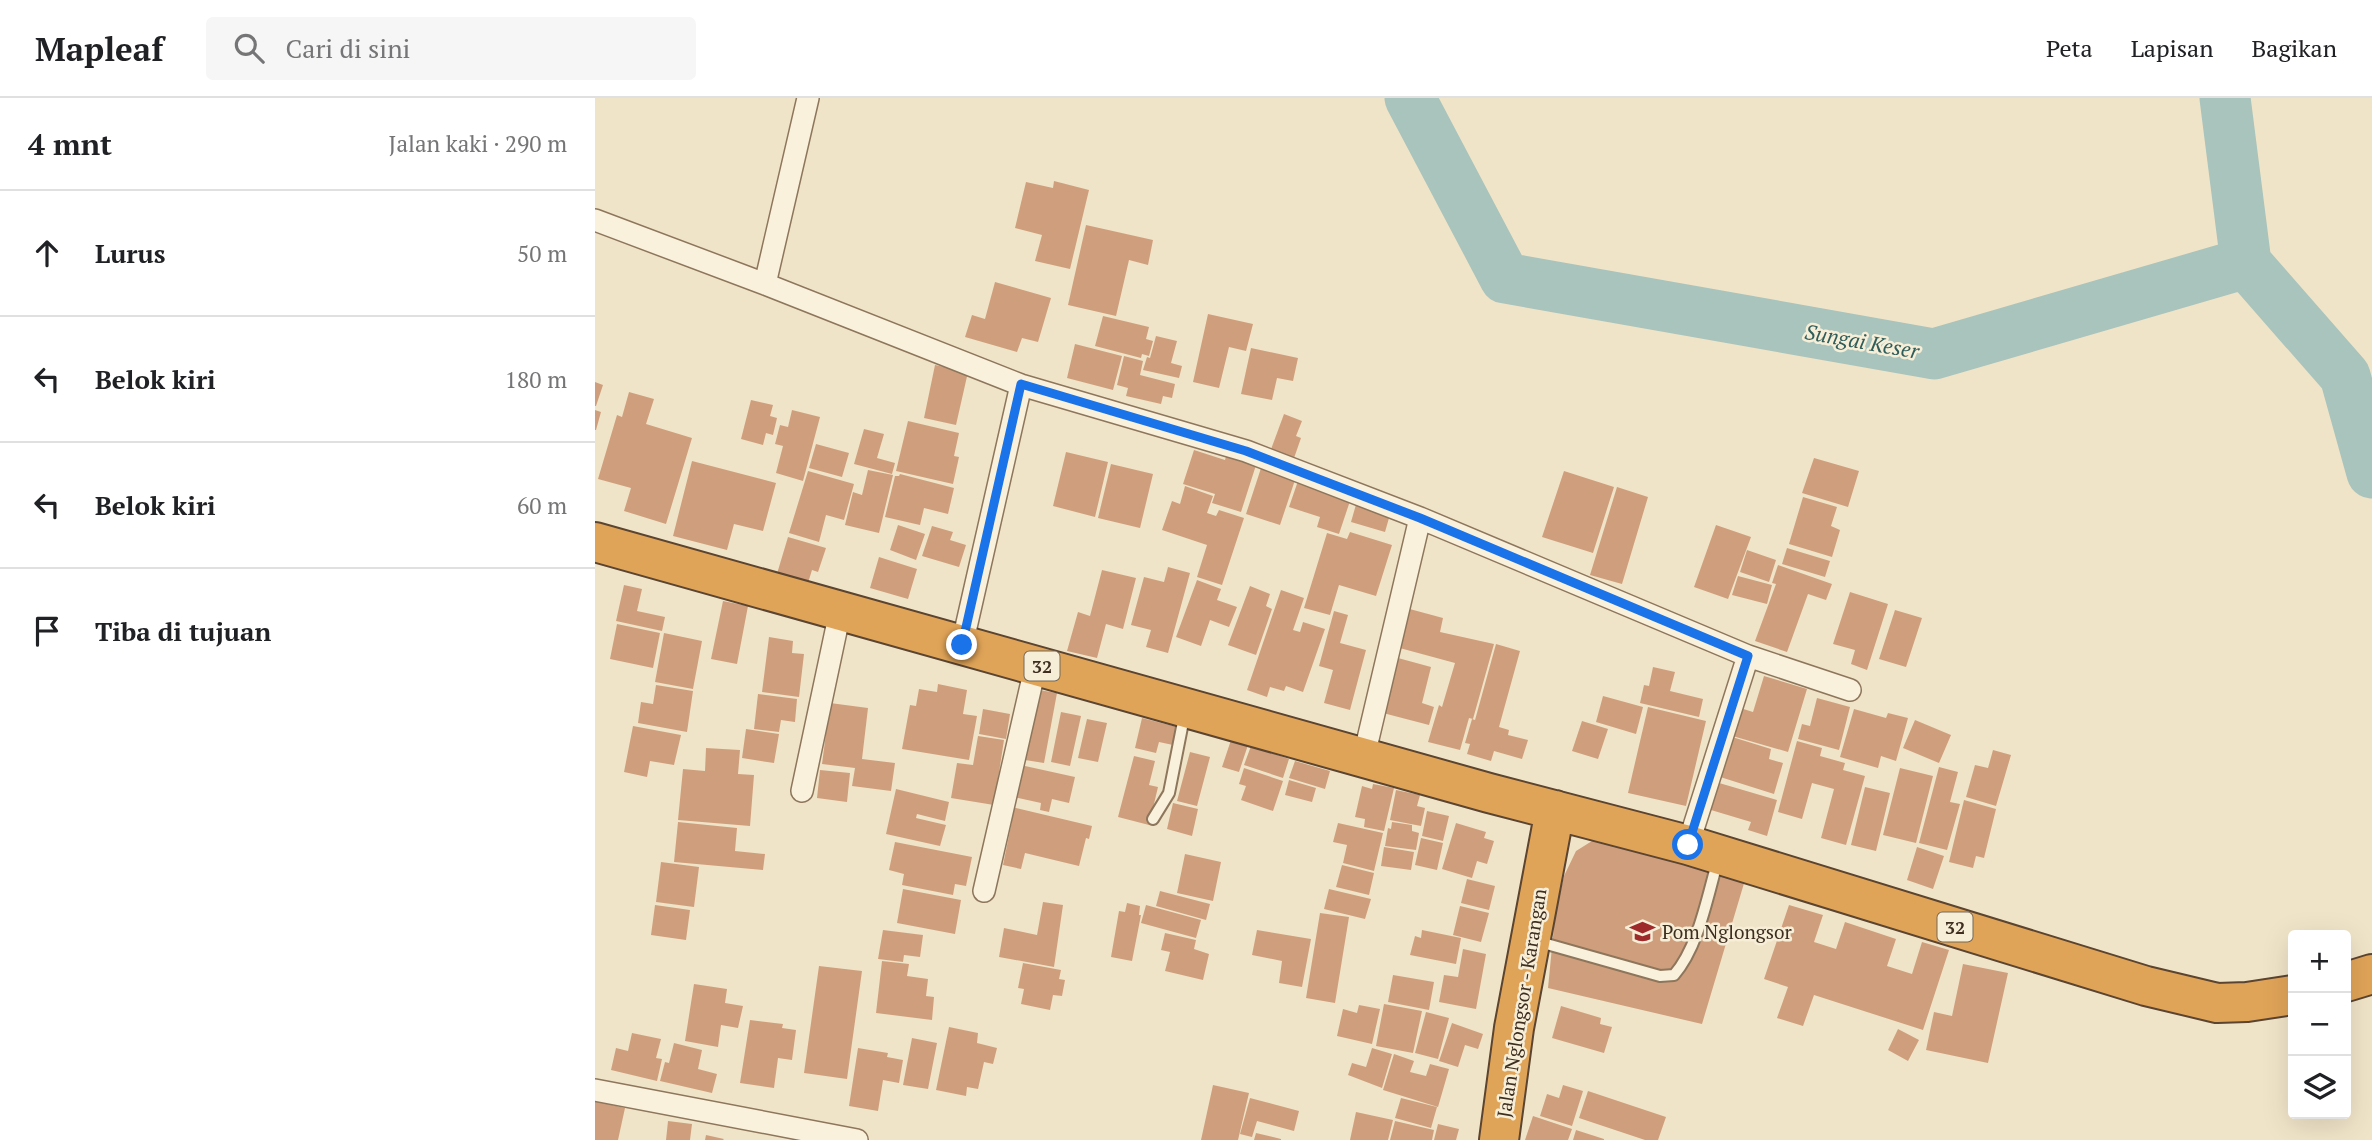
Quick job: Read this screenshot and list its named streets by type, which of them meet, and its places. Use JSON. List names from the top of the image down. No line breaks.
{"streets":{"highway":["32","Jalan Nglongsor - Karangan"]},"crossings":[["32","Jalan Nglongsor - Karangan"]],"water":["Sungai Keser"],"places":{"school or university":["Pom Nglongsor"]},"page":{"header":"Mapleaf","search":"Cari di sini","nav":["Peta","Lapisan","Bagikan"],"heading":["4 mnt","Jalan kaki · 290 m"],"list":[["Lurus","50 m"],["Belok kiri","180 m"],["Belok kiri","60 m"],"Tiba di tujuan"],"map_buttons":["+","−"]}}
